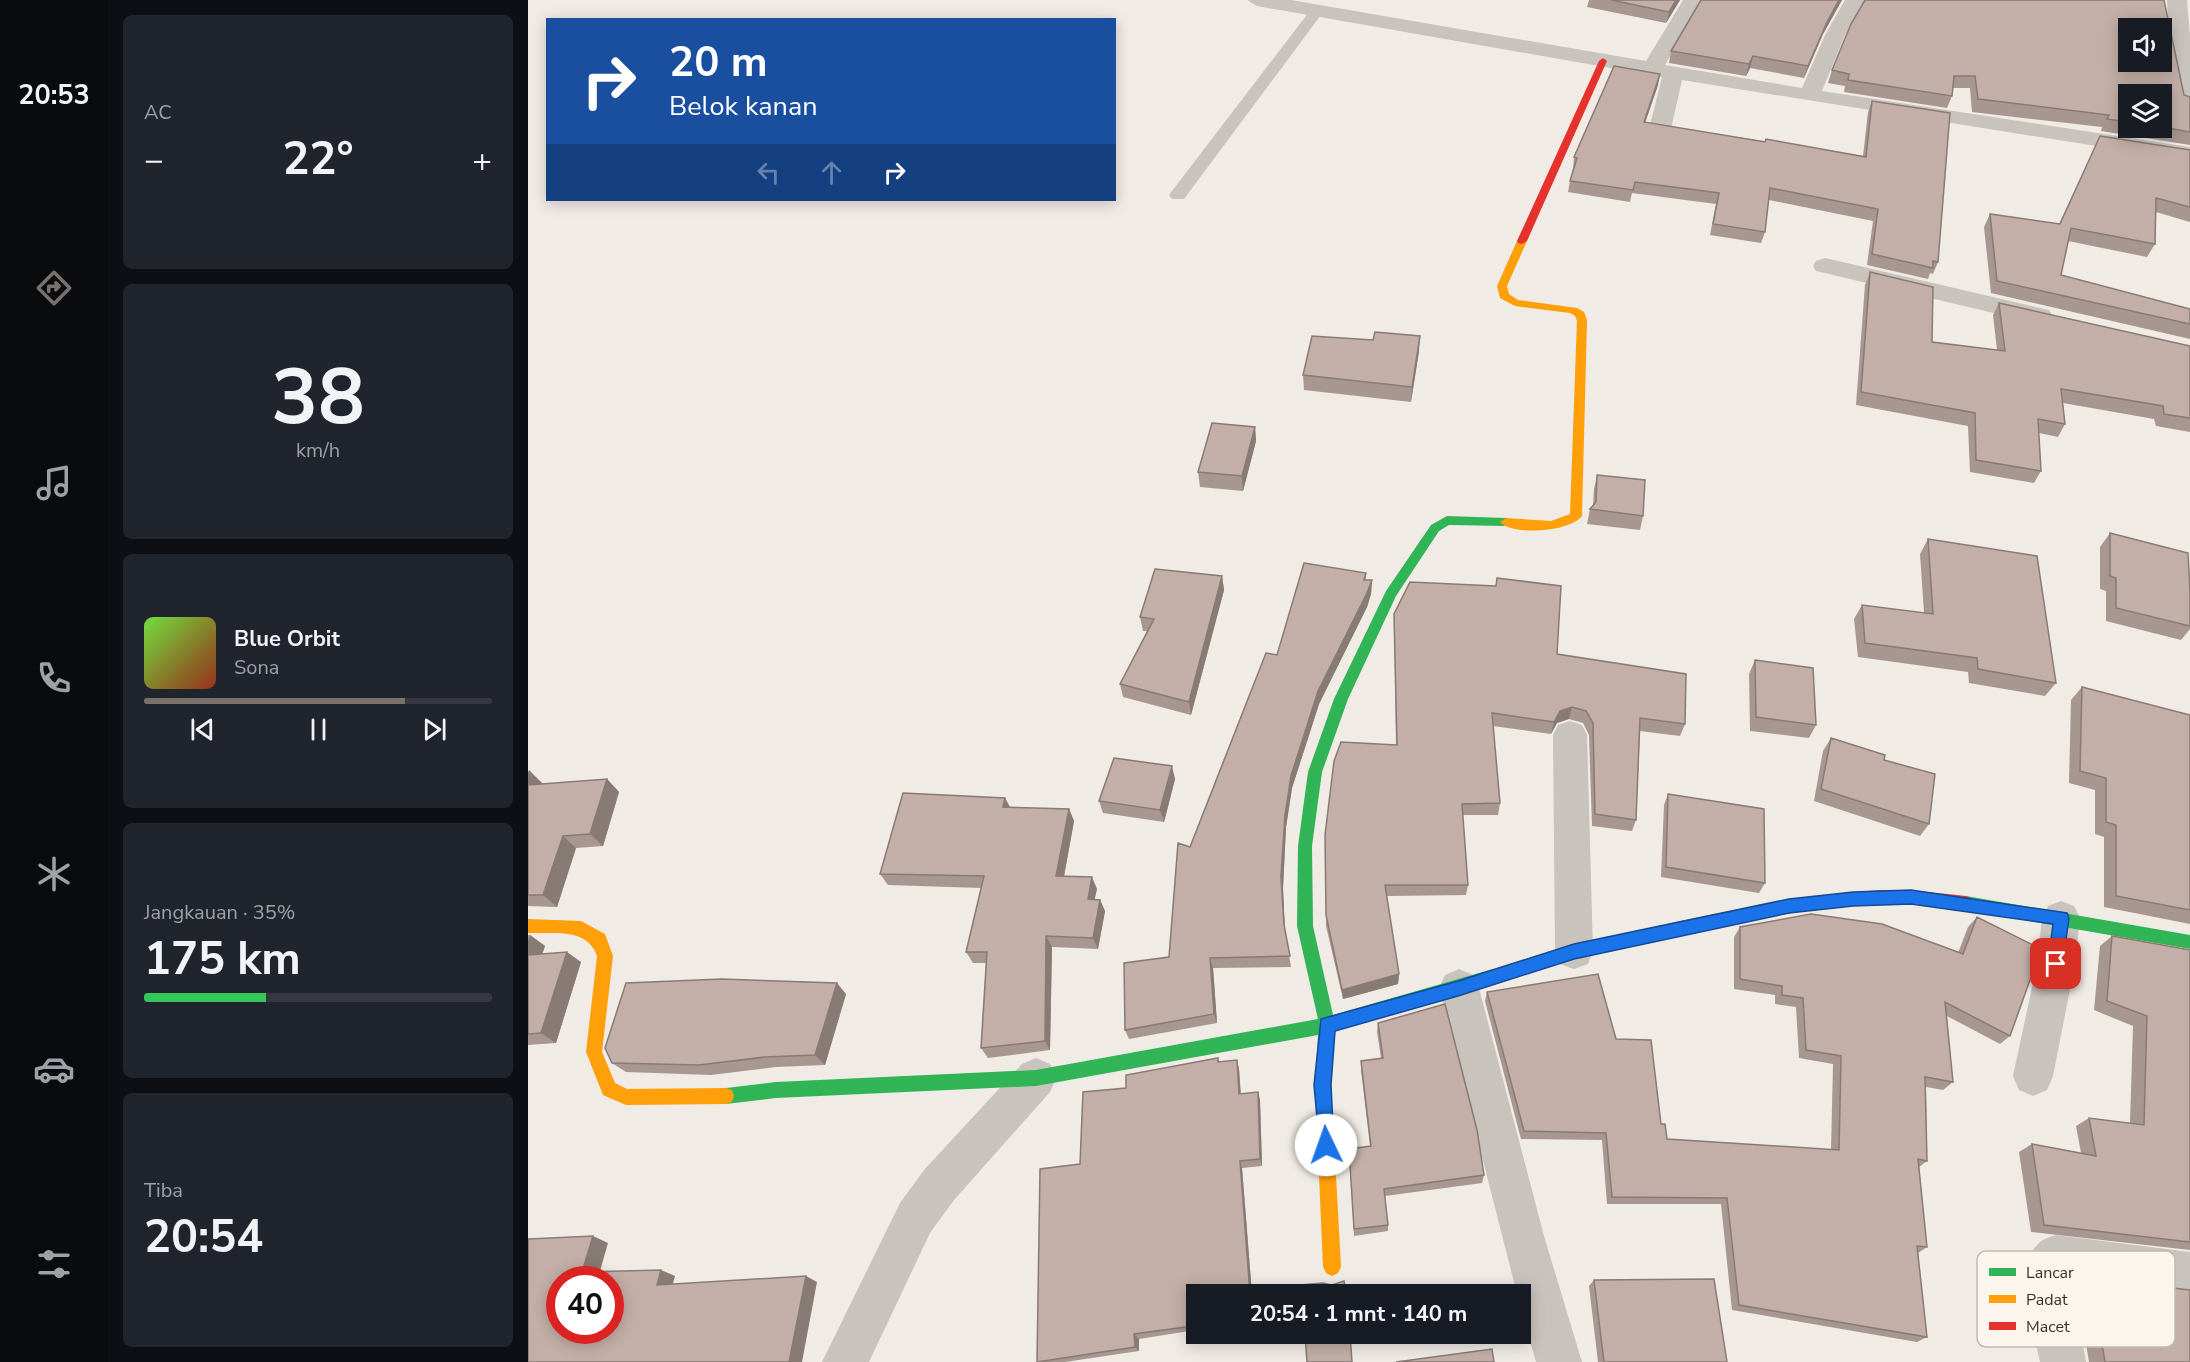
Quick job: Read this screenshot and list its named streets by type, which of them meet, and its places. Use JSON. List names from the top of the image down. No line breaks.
{"legend":["Lancar","Padat","Macet"],"page":{"tabs":"20:53","tile":["AC",["38","km/h"],["Jangkauan · 35%","175 km"],["Tiba","20:54"]],"turn":["20 m","Belok kanan"],"heat":["−","22°","+"],"song":["Blue Orbit","Sona"],"limit":"40","trip":"20:54 · 1 mnt · 140 m"}}
